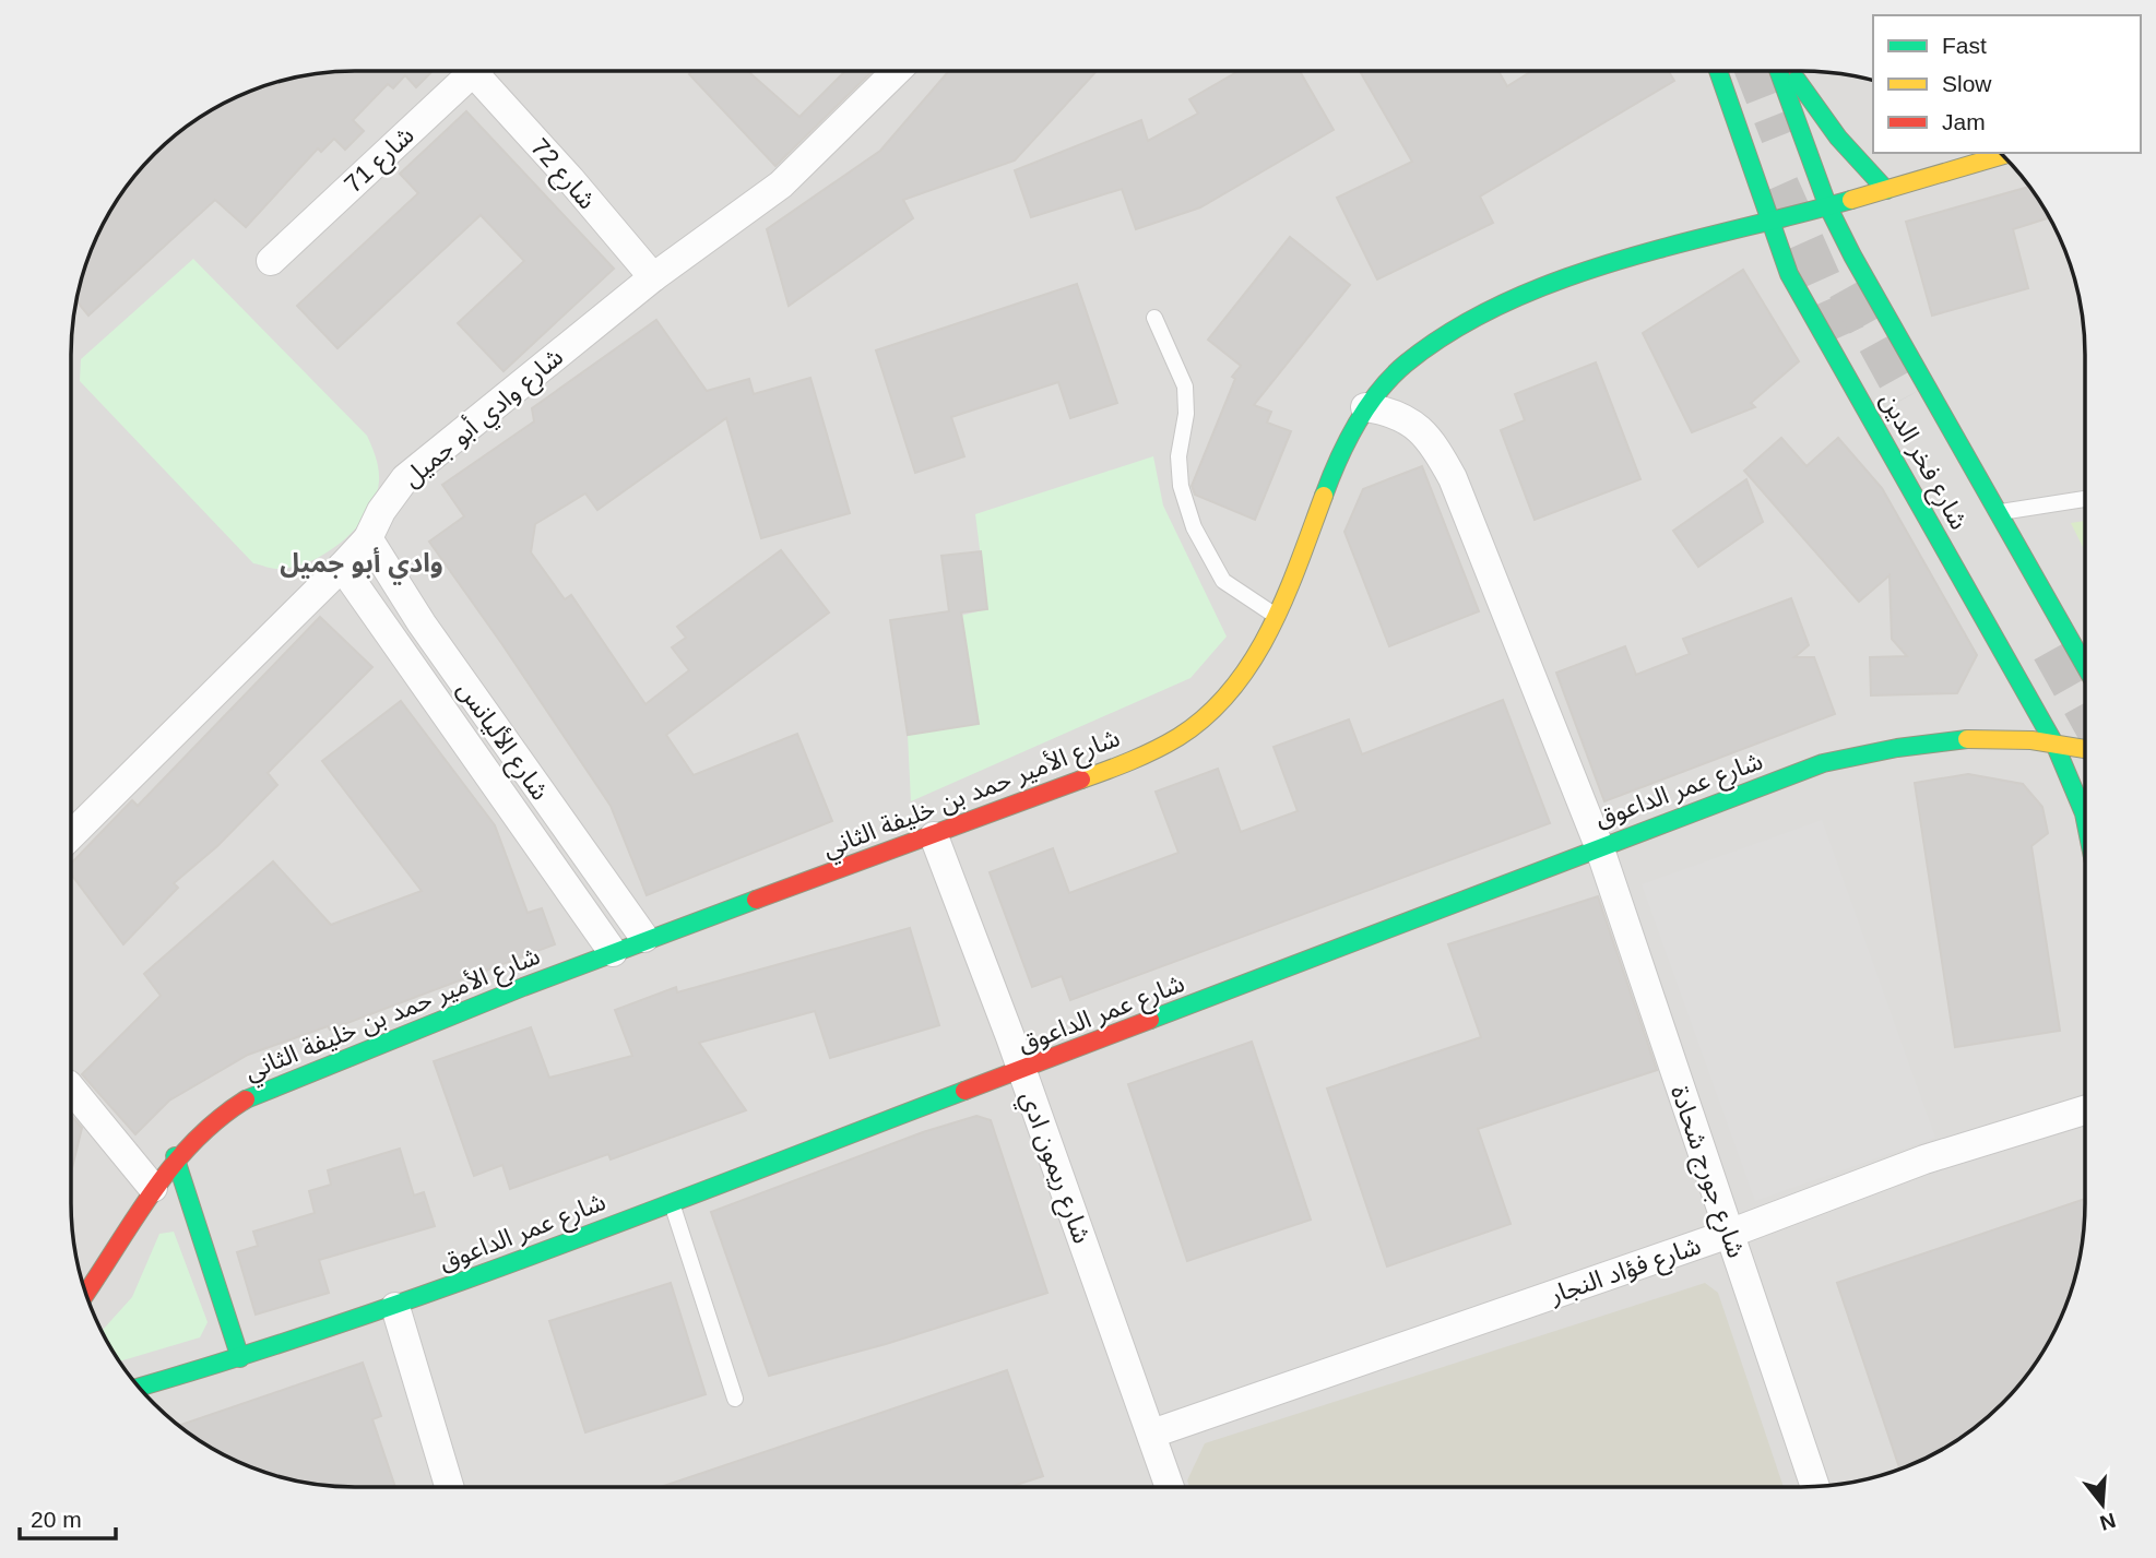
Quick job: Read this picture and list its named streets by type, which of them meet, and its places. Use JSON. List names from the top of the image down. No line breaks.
{"streets":{"street":["شارع 71","شارع 72","شارع وادي أبو جميل","شارع فخر الدين","شارع الأليانس","شارع عمر الداعوق","شارع الأمير حمد بن خليفة الثاني","شارع ريمون ادي","شارع جورج شحادة","شارع فؤاد النجار"]},"crossings":[["شارع 72","شارع وادي أبو جميل"],["شارع وادي أبو جميل","شارع الأليانس"],["شارع فخر الدين","شارع عمر الداعوق"],["شارع فخر الدين","شارع الأمير حمد بن خليفة الثاني"],["شارع الأليانس","شارع الأمير حمد بن خليفة الثاني"],["شارع عمر الداعوق","شارع ريمون ادي"],["شارع عمر الداعوق","شارع جورج شحادة"],["شارع الأمير حمد بن خليفة الثاني","شارع ريمون ادي"],["شارع الأمير حمد بن خليفة الثاني","شارع جورج شحادة"],["شارع ريمون ادي","شارع فؤاد النجار"],["شارع جورج شحادة","شارع فؤاد النجار"]],"districts":["وادي أبو جميل"],"legend":["Fast","Slow","Jam"],"scale_bar":"20 m","north":"bottom"}
